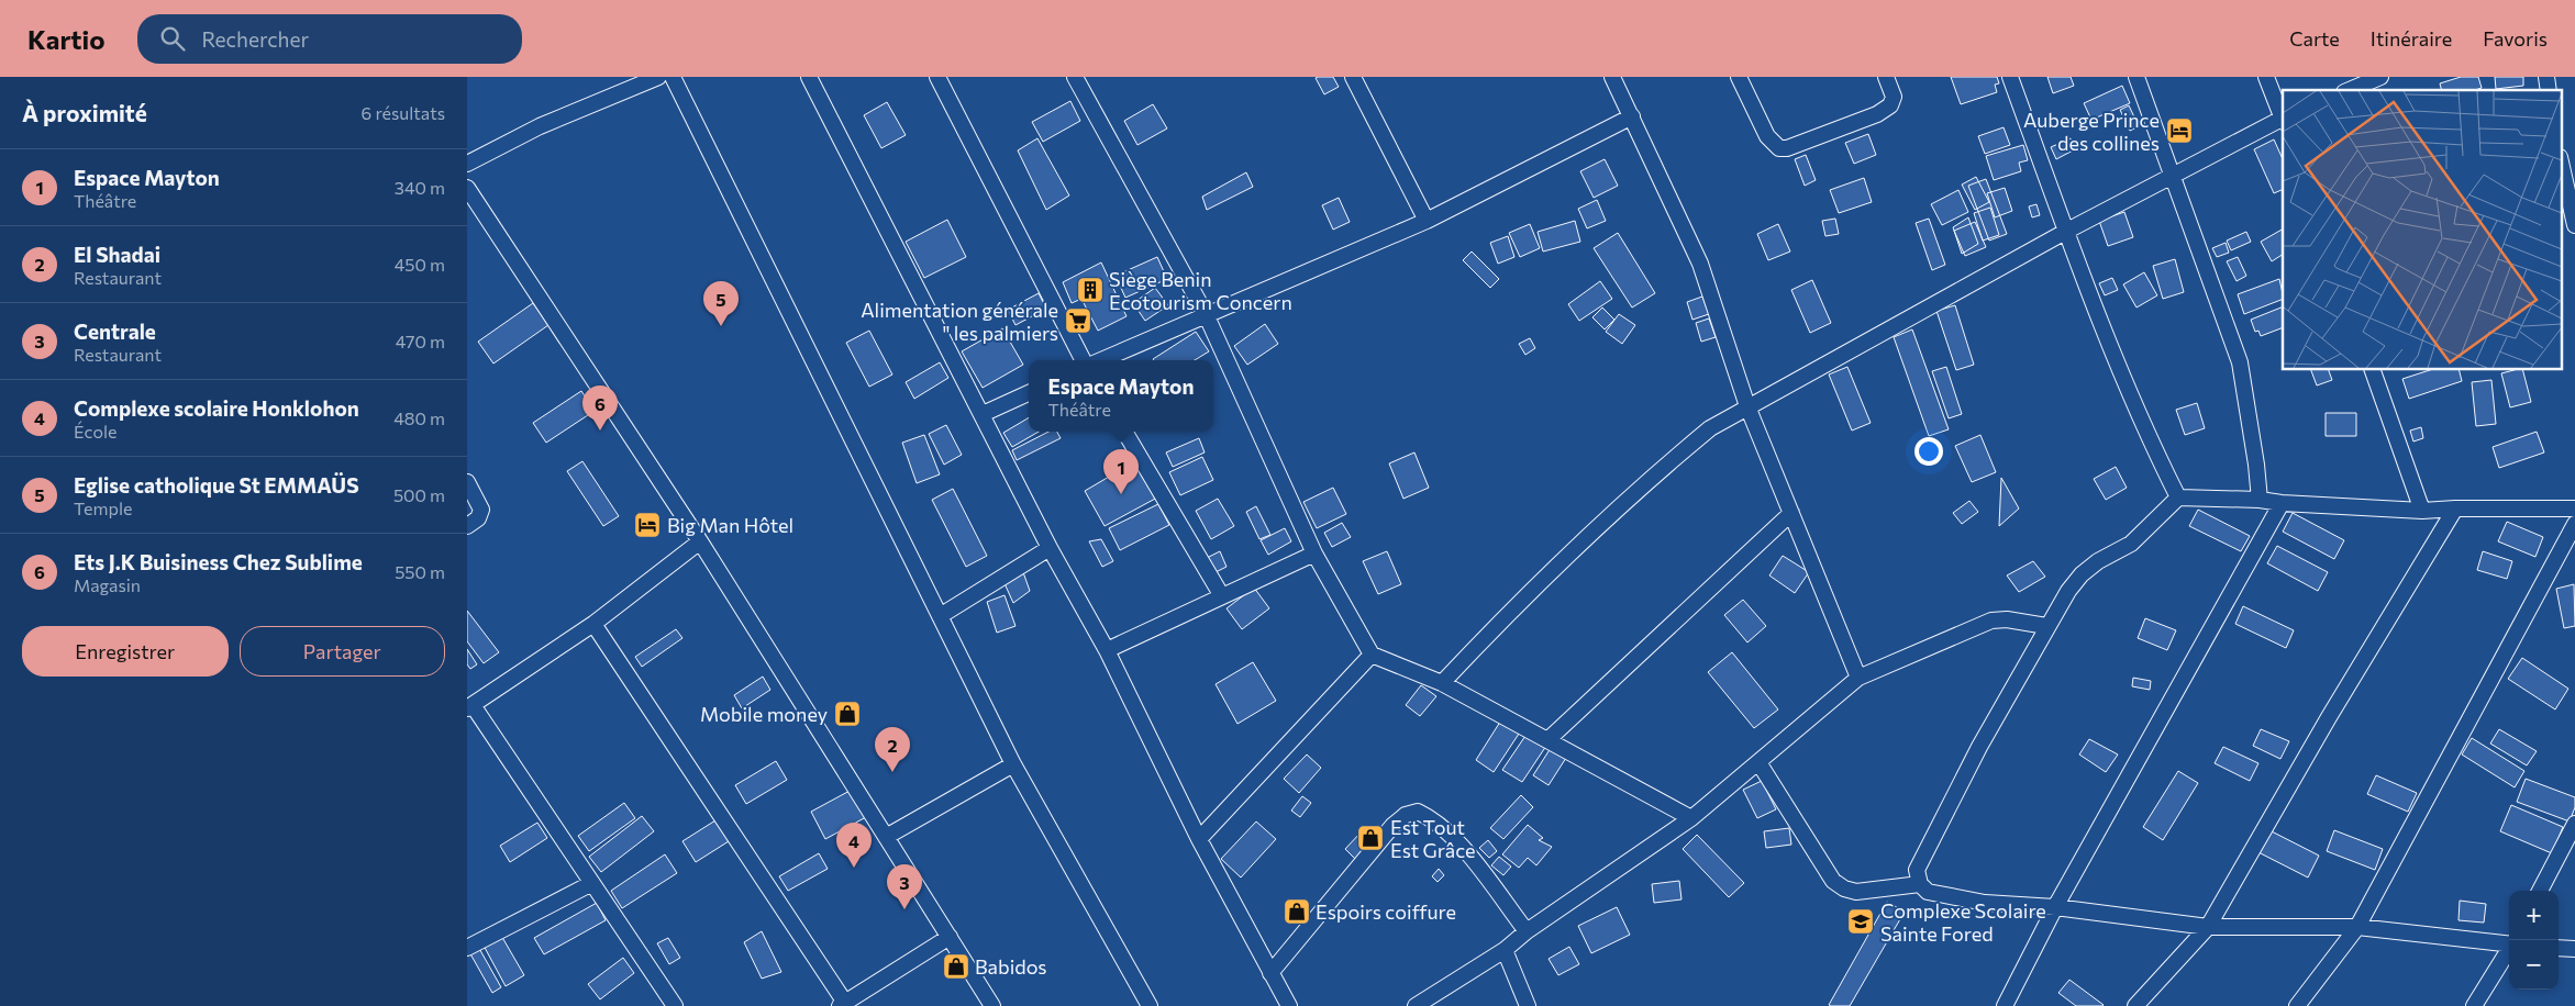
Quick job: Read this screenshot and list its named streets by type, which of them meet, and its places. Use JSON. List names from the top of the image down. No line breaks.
{"places":{"hotel":["Auberge Prince des collines","Big Man Hôtel"],"building":["Siège Benin Ecotourism Concern"],"supermarket":["Alimentation générale \" les palmiers"],"shop":["Mobile money","Est Tout Est Grâce","Espoirs coiffure","Babidos"],"school or university":["Complexe Scolaire Sainte Fored"]},"page":{"header":"Kartio","search":"Rechercher","nav":["Carte","Itinéraire","Favoris"],"heading":["À proximité","6 résultats"],"list":[{"mark":"1","name":"Espace Mayton","note":"Théâtre","value":"340 m"},{"mark":"2","name":"El Shadai","note":"Restaurant","value":"450 m"},{"mark":"3","name":"Centrale","note":"Restaurant","value":"470 m"},{"mark":"4","name":"Complexe scolaire Honklohon","note":"École","value":"480 m"},{"mark":"5","name":"Eglise catholique St EMMAÜS","note":"Temple","value":"500 m"},{"mark":"6","name":"Ets J.K Buisiness Chez Sublime","note":"Magasin","value":"550 m"}],"pins":["5","6","1","2","4","3"],"popup":["Espace Mayton","Théâtre"],"buttons":["Enregistrer","Partager"],"map_buttons":["+","−"]}}
